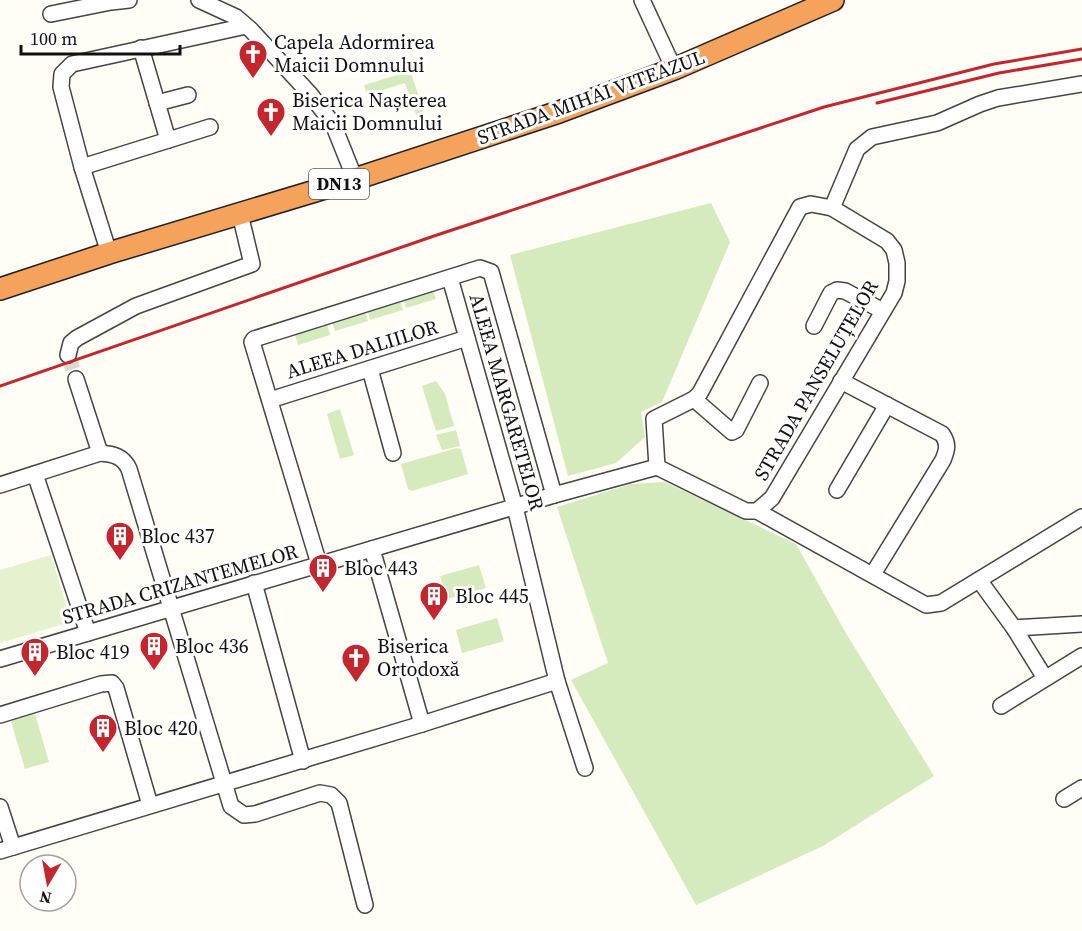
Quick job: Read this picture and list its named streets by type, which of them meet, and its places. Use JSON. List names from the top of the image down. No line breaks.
{"streets":{"highway":["STRADA MIHAI VITEAZUL","DN13"],"street":["ALEEA DALIILOR","STRADA PANSELUȚELOR","ALEEA MARGARETELOR","STRADA CRIZANTEMELOR"]},"crossings":[["ALEEA DALIILOR","ALEEA MARGARETELOR"],["ALEEA DALIILOR","STRADA CRIZANTEMELOR"],["ALEEA MARGARETELOR","STRADA CRIZANTEMELOR"]],"places":{"church":["Capela Adormirea Maicii Domnului","Biserica Nașterea Maicii Domnului","Biserica Ortodoxă"],"building":["Bloc 437","Bloc 443","Bloc 445","Bloc 436","Bloc 419","Bloc 420"]},"scale_bar":"100 m","north":"bottom"}
